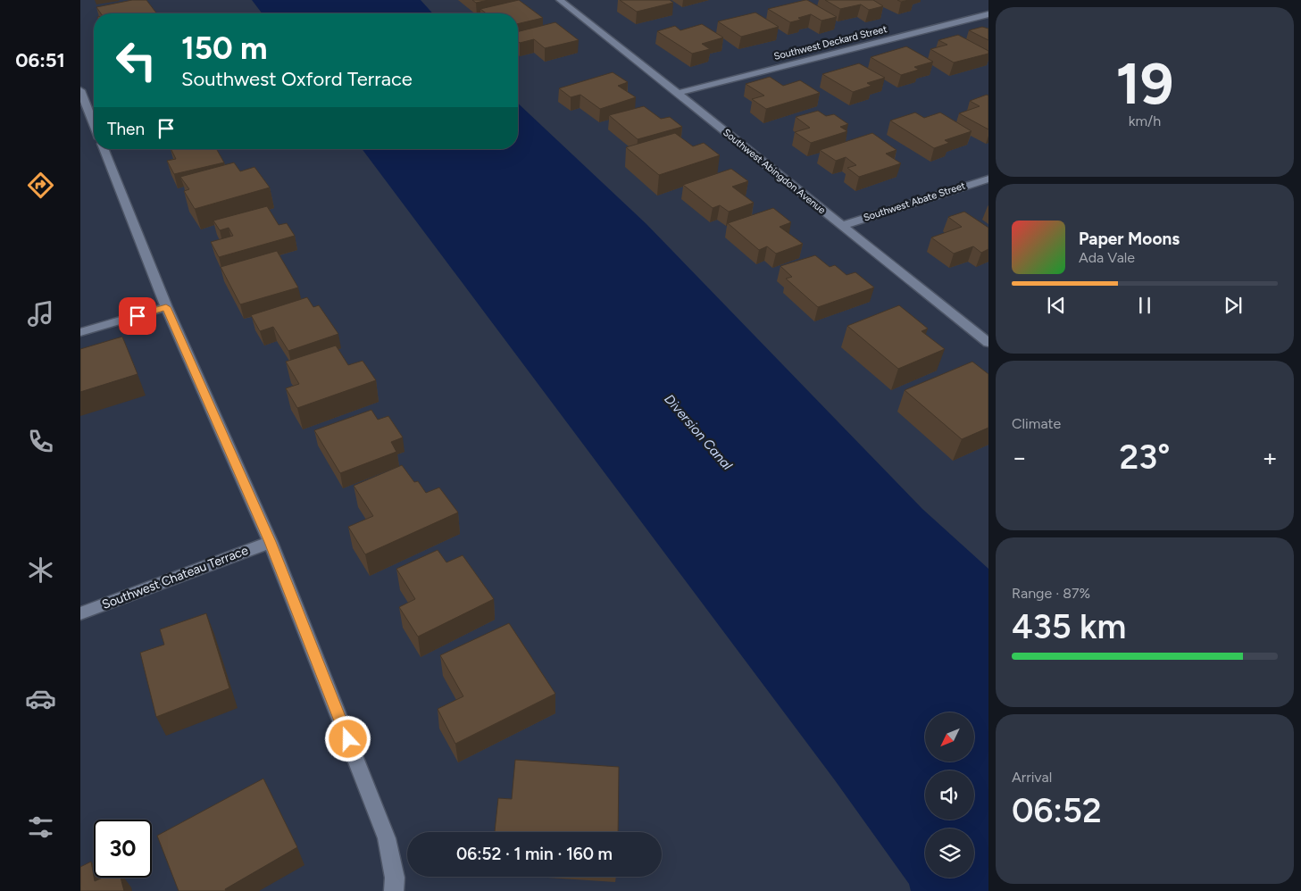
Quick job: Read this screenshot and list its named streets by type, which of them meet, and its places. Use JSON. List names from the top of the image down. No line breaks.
{"streets":{"street":["Southwest Deckard Street","Southwest Abingdon Avenue","Southwest Abate Street","Southwest Chateau Terrace"]},"crossings":[["Southwest Deckard Street","Southwest Abingdon Avenue"],["Southwest Abingdon Avenue","Southwest Abate Street"]],"water":["Diversion Canal"],"north":"bottom left","page":{"tabs":"06:51","tile":[["19","km/h"],"Climate",["Range · 87%","435 km"],["Arrival","06:52"]],"turn":["150 m","Southwest Oxford Terrace"],"then":"Then","song":["Paper Moons","Ada Vale"],"heat":["−","23°","+"],"limit":"30","trip":"06:52 · 1 min · 160 m"}}
